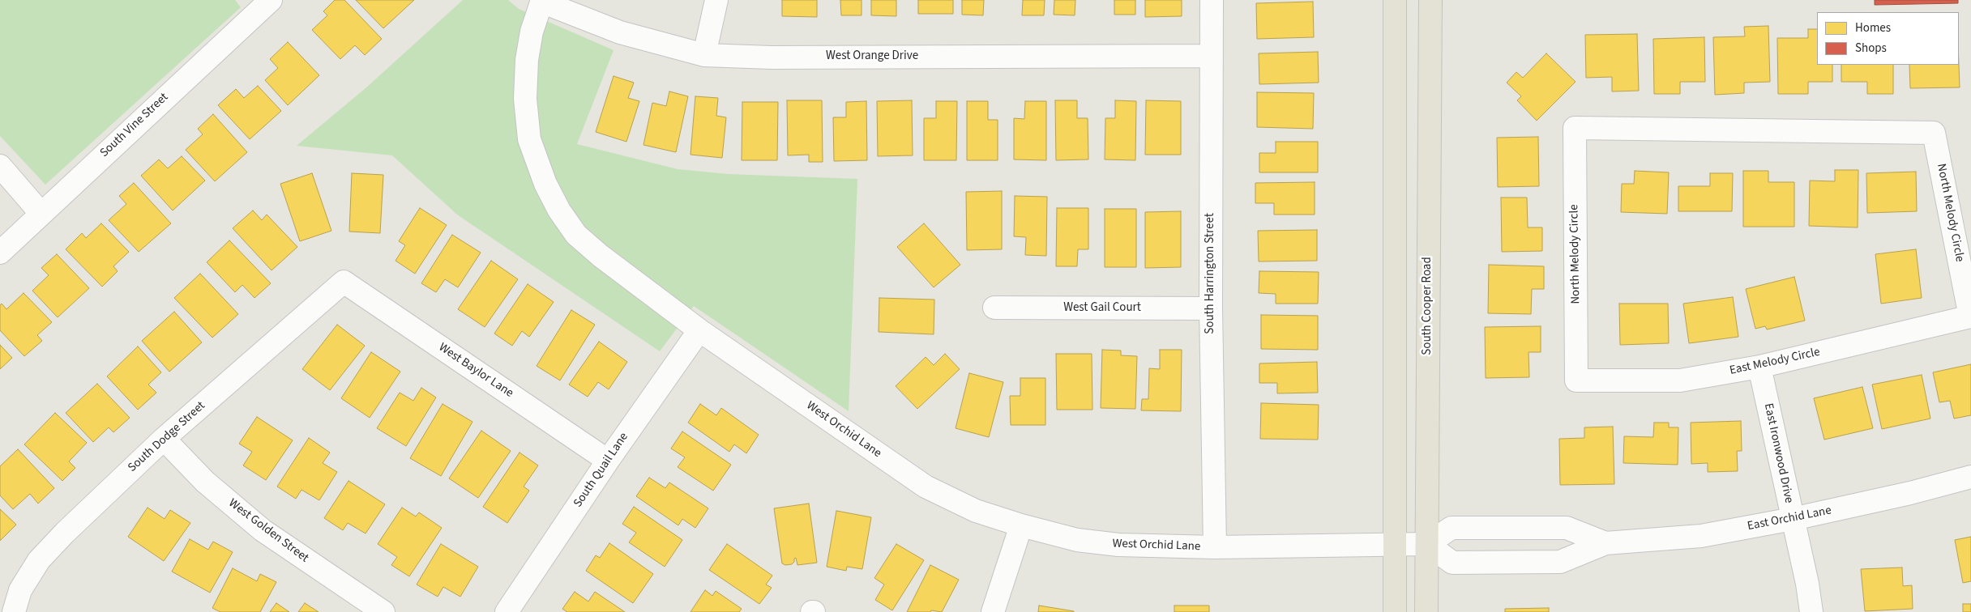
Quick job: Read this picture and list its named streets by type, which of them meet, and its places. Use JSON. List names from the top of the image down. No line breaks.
{"streets":{"main road":["South Cooper Road"],"street":["West Orange Drive","South Vine Street","North Melody Circle","South Harrington Street","West Gail Court","East Melody Circle","West Baylor Lane","West Orchid Lane","South Dodge Street","East Ironwood Drive","South Quail Lane","East Orchid Lane","West Golden Street"]},"crossings":[["West Orange Drive","South Harrington Street"],["West Orange Drive","West Orchid Lane"],["North Melody Circle","East Melody Circle"],["South Harrington Street","West Gail Court"],["South Harrington Street","West Orchid Lane"],["South Cooper Road","East Orchid Lane"],["East Melody Circle","East Ironwood Drive"],["West Baylor Lane","South Dodge Street"],["West Baylor Lane","South Quail Lane"],["West Orchid Lane","South Quail Lane"],["South Dodge Street","West Golden Street"],["East Ironwood Drive","East Orchid Lane"]],"legend":["Homes","Shops"]}
